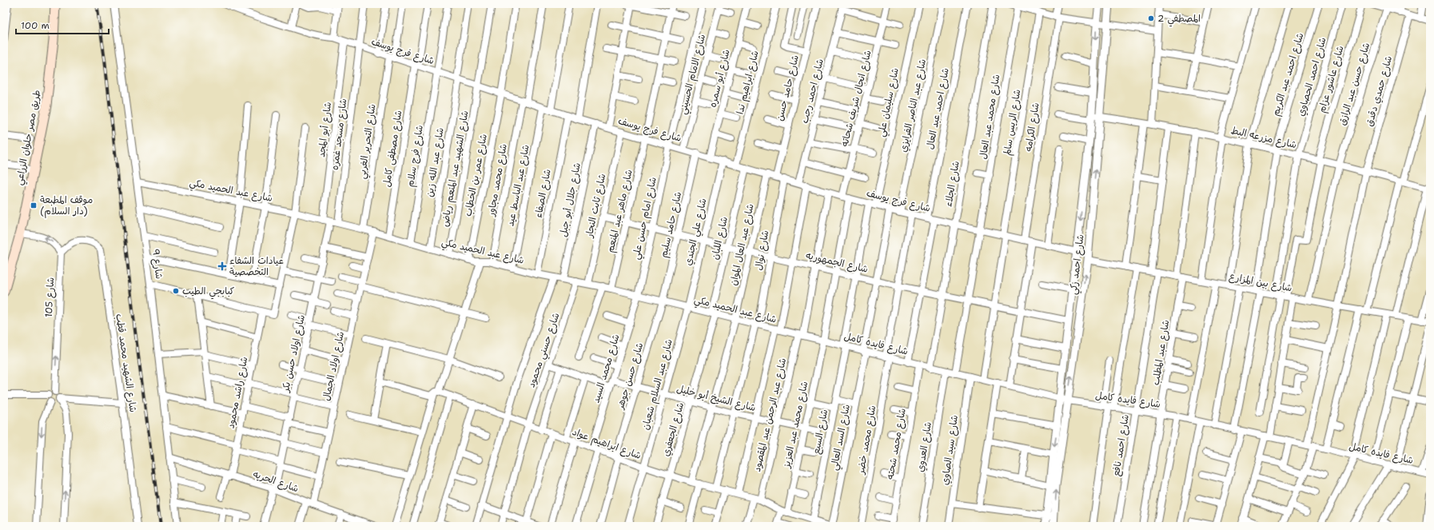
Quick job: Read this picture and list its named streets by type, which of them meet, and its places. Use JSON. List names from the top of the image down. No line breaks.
{"streets":{"main road":["طريق مصر حلوان الزراعي"],"street":["شارع فرج يوسف","شارع الامام الحسيني","شارع احمد عبد الكريم","شارع احمد الحصاوي","شارع أبو سمره","شارع عاشور عزام","شارع ابراهيم ندا","شارع حسن عبد الرازق","شارع حامد حسن","شارع احمد رجب","شارع حمدي دقدق","شارع انجال شريف شحاته","شارع سليمان علي","شارع عبد الناصر الفرايزي","شارع احمد عبد العال","شارع محمد عبد العال","شارع الريس سالم","شارع الكرامه","شارع أبو المجد","شارع مسجد غمره","شارع مزرعه البط","شارع التحرير الغربي","شارع مصطفى كامل","شارع فرج سلام","شارع عبد الله زين","شارع الشهيد عبد المنعم رياض","شارع عمر بن الخطاب","شارع محمد مجاور","شارع الجلاء","شارع عبد الباسط عيد","شارع عبد الحميد مكي","شارع الصفاء","شارع جلال أبو جبل","شارع ثابت النجار","شارع ماهر عبد المنعم","شارع امام حسن علي","شارع حامد سليم","شارع علي الجندي","شارع اللبان","شارع عبد العال الموان","شارع نوال","شارع الجمهوريه","شارع 9","شارع احمد زكي","شارع بين المزارع","شارع 105","شارع فايده كامل","شارع حسني محمود","شارع عبد المطلب","شارع اولاد حسن بكر","شارع الشهيد محمد قطب","شارع اولاد الجمال","شارع محمد السيد","شارع حسن جوهر","شارع عبد السلام شعبان","شارع راشد محمود","شارع الشيخ أبو خليل","شارع عبد الرحمن عبد المقصود","شارع محمد عبد العزيز","شارع الجعفري","شارع السبع","شارع السد العالي","شارع محمد خضر","شارع ابراهيم عواد","شارع محمد شحته","شارع احمد نافع","شارع العدوي","شارع سيد الصاوي","شارع الحريه"]},"crossings":[["شارع فرج يوسف","شارع الامام الحسيني"],["شارع فرج يوسف","شارع أبو سمره"],["شارع فرج يوسف","شارع ابراهيم ندا"],["شارع فرج يوسف","شارع حامد حسن"],["شارع فرج يوسف","شارع احمد رجب"],["شارع فرج يوسف","شارع انجال شريف شحاته"],["شارع فرج يوسف","شارع سليمان علي"],["شارع فرج يوسف","شارع عبد الناصر الفرايزي"],["شارع فرج يوسف","شارع احمد عبد العال"],["شارع فرج يوسف","شارع محمد عبد العال"],["شارع فرج يوسف","شارع الريس سالم"],["شارع فرج يوسف","شارع الكرامه"],["شارع فرج يوسف","شارع أبو المجد"],["شارع فرج يوسف","شارع مسجد غمره"],["شارع فرج يوسف","شارع التحرير الغربي"],["شارع فرج يوسف","شارع مصطفى كامل"],["شارع فرج يوسف","شارع فرج سلام"],["شارع فرج يوسف","شارع عبد الله زين"],["شارع فرج يوسف","شارع الشهيد عبد المنعم رياض"],["شارع فرج يوسف","شارع عمر بن الخطاب"],["شارع فرج يوسف","شارع محمد مجاور"],["شارع فرج يوسف","شارع الجلاء"],["شارع فرج يوسف","شارع عبد الباسط عيد"],["شارع فرج يوسف","شارع الصفاء"],["شارع فرج يوسف","شارع جلال أبو جبل"],["شارع فرج يوسف","شارع ثابت النجار"],["شارع فرج يوسف","شارع ماهر عبد المنعم"],["شارع فرج يوسف","شارع امام حسن علي"],["شارع فرج يوسف","شارع حامد سليم"],["شارع فرج يوسف","شارع علي الجندي"],["شارع فرج يوسف","شارع اللبان"],["شارع فرج يوسف","شارع عبد العال الموان"],["شارع فرج يوسف","شارع نوال"],["شارع فرج يوسف","شارع احمد زكي"],["شارع فرج يوسف","شارع عبد الرحمن عبد المقصود"],["شارع فرج يوسف","شارع السد العالي"],["شارع فرج يوسف","شارع محمد خضر"],["شارع احمد عبد الكريم","شارع مزرعه البط"],["شارع احمد عبد الكريم","شارع بين المزارع"],["شارع احمد عبد الكريم","شارع فايده كامل"],["شارع احمد الحصاوي","شارع عاشور عزام"],["شارع احمد الحصاوي","شارع مزرعه البط"],["شارع احمد الحصاوي","شارع بين المزارع"],["شارع عاشور عزام","شارع مزرعه البط"],["شارع عاشور عزام","شارع بين المزارع"],["شارع حسن عبد الرازق","شارع مزرعه البط"],["شارع حسن عبد الرازق","شارع بين المزارع"],["شارع حمدي دقدق","شارع مزرعه البط"],["شارع حمدي دقدق","شارع بين المزارع"],["شارع حمدي دقدق","شارع فايده كامل"],["شارع انجال شريف شحاته","شارع الجمهوريه"],["شارع انجال شريف شحاته","شارع محمد عبد العزيز"],["شارع سليمان علي","شارع الجمهوريه"],["شارع سليمان علي","شارع السبع"],["شارع محمد عبد العال","شارع الجمهوريه"],["شارع محمد عبد العال","شارع فايده كامل"],["شارع الريس سالم","شارع الجمهوريه"],["شارع الريس سالم","شارع فايده كامل"],["شارع أبو المجد","شارع عبد الحميد مكي"],["شارع مسجد غمره","شارع عبد الحميد مكي"],["شارع مزرعه البط","شارع احمد زكي"],["شارع مزرعه البط","شارع عبد المطلب"],["شارع مزرعه البط","شارع احمد نافع"],["شارع التحرير الغربي","شارع عبد الحميد مكي"],["شارع مصطفى كامل","شارع عبد الحميد مكي"],["شارع فرج سلام","شارع عبد الحميد مكي"],["شارع عبد الله زين","شارع عبد الحميد مكي"],["شارع الشهيد عبد المنعم رياض","شارع عبد الحميد مكي"],["شارع عمر بن الخطاب","شارع عبد الحميد مكي"],["شارع محمد مجاور","شارع عبد الحميد مكي"],["شارع الجلاء","شارع الجمهوريه"],["شارع الجلاء","شارع فايده كامل"],["شارع عبد الباسط عيد","شارع عبد الحميد مكي"],["شارع عبد الحميد مكي","شارع الصفاء"],["شارع عبد الحميد مكي","شارع جلال أبو جبل"],["شارع عبد الحميد مكي","شارع ثابت النجار"],["شارع عبد الحميد مكي","شارع ماهر عبد المنعم"],["شارع عبد الحميد مكي","شارع امام حسن علي"],["شارع عبد الحميد مكي","شارع حامد سليم"],["شارع عبد الحميد مكي","شارع علي الجندي"],["شارع عبد الحميد مكي","شارع اللبان"],["شارع عبد الحميد مكي","شارع عبد العال الموان"],["شارع عبد الحميد مكي","شارع نوال"],["شارع عبد الحميد مكي","شارع 9"],["شارع عبد الحميد مكي","شارع فايده كامل"],["شارع عبد الحميد مكي","شارع حسني محمود"],["شارع عبد الحميد مكي","شارع اولاد حسن بكر"],["شارع عبد الحميد مكي","شارع اولاد الجمال"],["شارع عبد الحميد مكي","شارع محمد السيد"],["شارع عبد الحميد مكي","شارع حسن جوهر"],["شارع عبد الحميد مكي","شارع عبد السلام شعبان"],["شارع عبد الحميد مكي","شارع عبد الرحمن عبد المقصود"],["شارع عبد الحميد مكي","شارع محمد عبد العزيز"],["شارع عبد الحميد مكي","شارع الجعفري"],["شارع ثابت النجار","شارع الجمهوريه"],["شارع ماهر عبد المنعم","شارع الجمهوريه"],["شارع امام حسن علي","شارع الجمهوريه"],["شارع امام حسن علي","شارع محمد السيد"],["شارع حامد سليم","شارع الجمهوريه"],["شارع حامد سليم","شارع حسن جوهر"],["شارع علي الجندي","شارع الجمهوريه"],["شارع علي الجندي","شارع عبد السلام شعبان"],["شارع اللبان","شارع الجمهوريه"],["شارع اللبان","شارع الجعفري"],["شارع عبد العال الموان","شارع الجمهوريه"],["شارع عبد العال الموان","شارع الشيخ أبو خليل"],["شارع عبد العال الموان","شارع ابراهيم عواد"],["شارع نوال","شارع الجمهوريه"],["شارع نوال","شارع الشيخ أبو خليل"],["شارع نوال","شارع ابراهيم عواد"],["شارع الجمهوريه","شارع احمد زكي"],["شارع الجمهوريه","شارع عبد الرحمن عبد المقصود"],["شارع الجمهوريه","شارع محمد عبد العزيز"],["شارع الجمهوريه","شارع السبع"],["شارع الجمهوريه","شارع السد العالي"],["شارع الجمهوريه","شارع محمد خضر"],["شارع 9","شارع الحريه"],["شارع احمد زكي","شارع بين المزارع"],["شارع احمد زكي","شارع فايده كامل"],["شارع بين المزارع","شارع عبد المطلب"],["شارع بين المزارع","شارع احمد نافع"],["شارع 105","شارع الشهيد محمد قطب"],["شارع فايده كامل","شارع عبد المطلب"],["شارع فايده كامل","شارع محمد عبد العزيز"],["شارع فايده كامل","شارع السبع"],["شارع فايده كامل","شارع السد العالي"],["شارع فايده كامل","شارع محمد خضر"],["شارع فايده كامل","شارع محمد شحته"],["شارع فايده كامل","شارع احمد نافع"],["شارع فايده كامل","شارع العدوي"],["شارع فايده كامل","شارع سيد الصاوي"],["شارع حسني محمود","شارع ابراهيم عواد"],["شارع اولاد حسن بكر","شارع الحريه"],["شارع اولاد الجمال","شارع الحريه"],["شارع محمد السيد","شارع الشيخ أبو خليل"],["شارع محمد السيد","شارع ابراهيم عواد"],["شارع حسن جوهر","شارع الشيخ أبو خليل"],["شارع حسن جوهر","شارع ابراهيم عواد"],["شارع عبد السلام شعبان","شارع الشيخ أبو خليل"],["شارع عبد السلام شعبان","شارع ابراهيم عواد"],["شارع راشد محمود","شارع الحريه"],["شارع الشيخ أبو خليل","شارع عبد الرحمن عبد المقصود"],["شارع الشيخ أبو خليل","شارع محمد عبد العزيز"],["شارع الشيخ أبو خليل","شارع الجعفري"],["شارع عبد الرحمن عبد المقصود","شارع ابراهيم عواد"],["شارع محمد عبد العزيز","شارع ابراهيم عواد"],["شارع الجعفري","شارع ابراهيم عواد"],["شارع السبع","شارع ابراهيم عواد"]],"one_way":["شارع 105"],"places":{"other":["المصطفي 2","كبابجي الطيب"],"transit":["موقف المطبعة (دار السلام)"],"health":["عيادات الشفاء التخصصية"]},"scale_bar":"100 m"}
